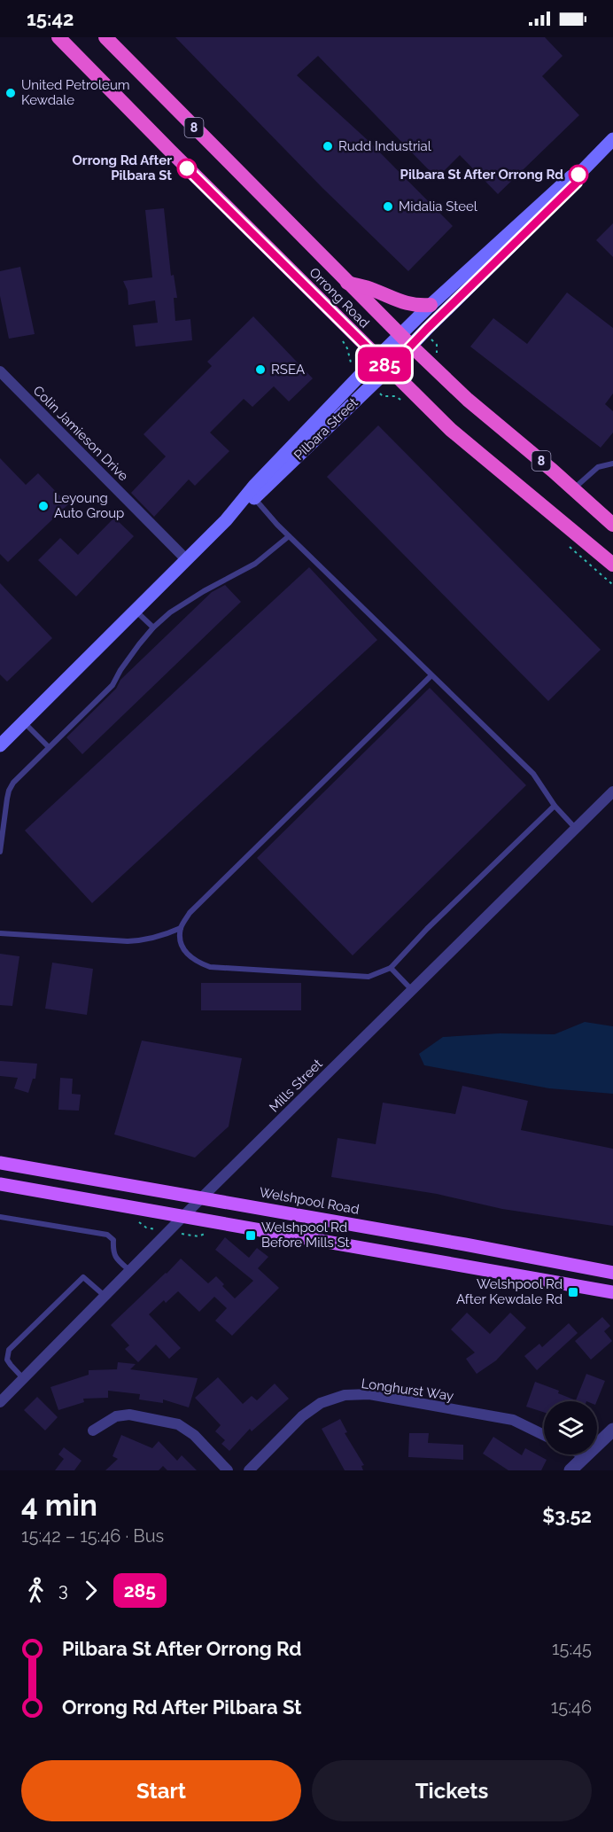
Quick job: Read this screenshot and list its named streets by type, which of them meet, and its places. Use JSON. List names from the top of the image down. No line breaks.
{"streets":{"highway":["8","Orrong Road"],"main road":["Pilbara Street","Welshpool Road"],"street":["Colin Jamieson Drive","Mills Street","Longhurst Way"]},"crossings":[["Orrong Road","Pilbara Street"],["Pilbara Street","Colin Jamieson Drive"],["Mills Street","Welshpool Road"]],"places":{"other":["United Petroleum Kewdale","Rudd Industrial","Orrong Rd After Pilbara St","Pilbara St After Orrong Rd","Midalia Steel","RSEA","Leyoung Auto Group"],"transit":["Welshpool Rd Before Mills St","Welshpool Rd After Kewdale Rd"]},"lines":["bus line 285"],"page":{"status":"15:42","on_map":"285","heading":["4 min","15:42 – 15:46 · Bus","$3.52"],"legs":["3","285"],"list":[{"name":"Pilbara St After Orrong Rd","value":"15:45"},{"name":"Orrong Rd After Pilbara St","value":"15:46"}],"buttons":["Start","Tickets"]}}
